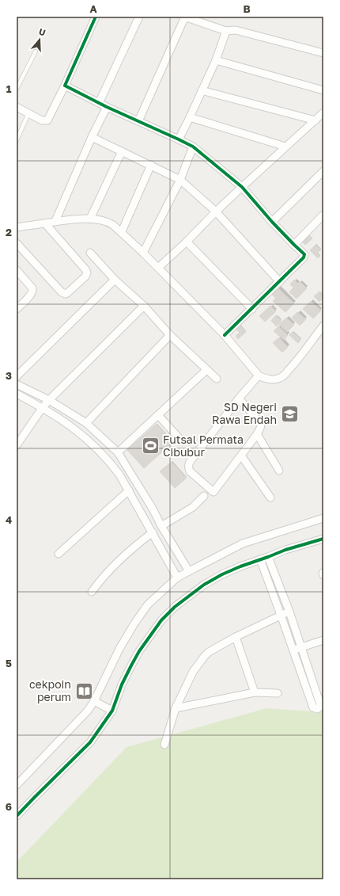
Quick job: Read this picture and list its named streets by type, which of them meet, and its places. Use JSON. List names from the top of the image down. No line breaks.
{"places":{"school or university":["SD Negeri Rawa Endah"],"sports":["Futsal Permata Cibubur"],"library":["cekpoin perum"]},"north":"top","grid":{"columns":["A","B"],"rows":["1","2","3","4","5","6"]}}
